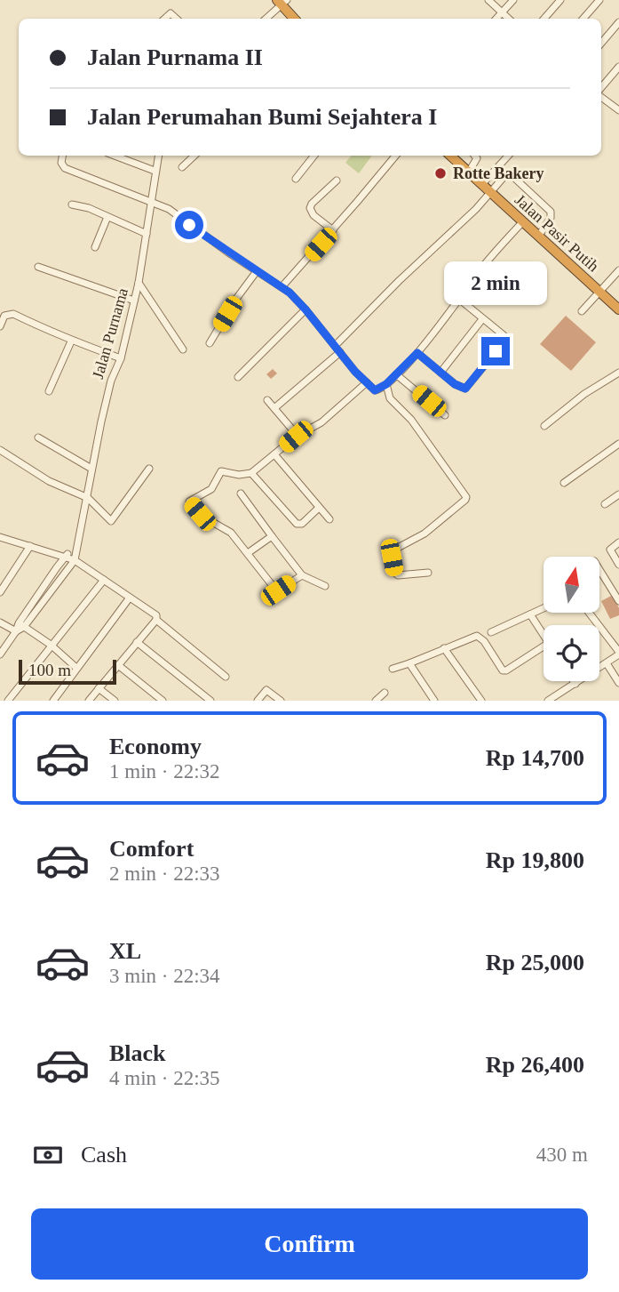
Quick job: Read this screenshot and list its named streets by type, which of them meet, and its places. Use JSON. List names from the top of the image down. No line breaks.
{"streets":{"highway":["Jalan Pasir Putih"],"street":["Jalan Purnama"]},"places":["Rotte Bakery"],"scale_bar":"100 m","north":"top","page":{"banner":["Jalan Purnama II","Jalan Perumahan Bumi Sejahtera I"],"bubble":"2 min","scale":"100 m","list":[{"name":"Economy","note":"1 min · 22:32","value":"Rp 14,700"},{"name":"Comfort","note":"2 min · 22:33","value":"Rp 19,800"},{"name":"XL","note":"3 min · 22:34","value":"Rp 25,000"},{"name":"Black","note":"4 min · 22:35","value":"Rp 26,400"}],"pay":["Cash","430 m"],"buttons":"Confirm"}}
